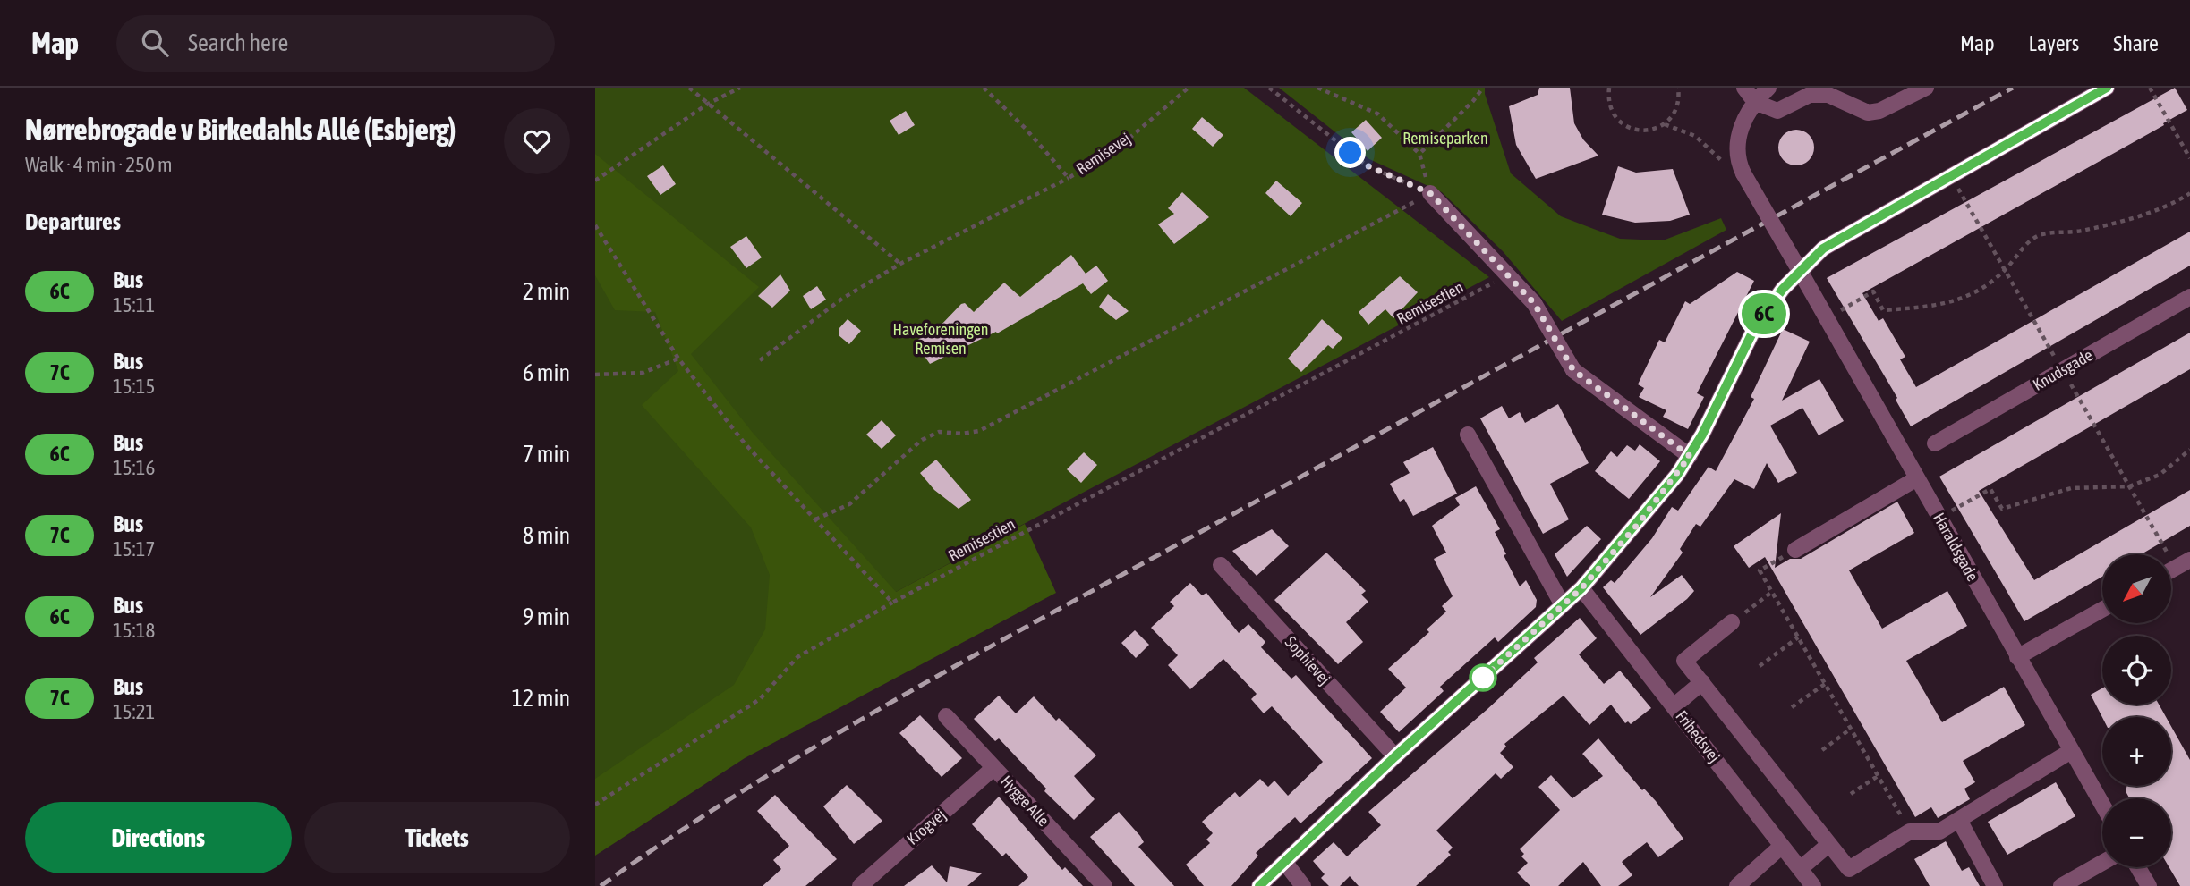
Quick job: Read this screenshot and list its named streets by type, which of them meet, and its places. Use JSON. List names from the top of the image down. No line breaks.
{"streets":{"street":["Knudsgade","Haraldsgade","Sophievej","Frihedsvej","Hygge Alle","Krogvej"],"path":["Remisevej","Remisestien"]},"crossings":[["Hygge Alle","Krogvej"]],"parks":["Remiseparken","Haveforeningen Remisen"],"lines":["bus line 6C"],"north":"bottom left","page":{"header":"Map","search":"Search here","nav":["Map","Layers","Share"],"heading":[["Nørrebrogade v Birkedahls Allé (Esbjerg)","Walk · 4 min · 250 m"],"Departures"],"on_map":"6C","list":[{"mark":"6C","name":"Bus","note":"15:11","value":"2 min"},{"mark":"7C","name":"Bus","note":"15:15","value":"6 min"},{"mark":"6C","name":"Bus","note":"15:16","value":"7 min"},{"mark":"7C","name":"Bus","note":"15:17","value":"8 min"},{"mark":"6C","name":"Bus","note":"15:18","value":"9 min"},{"mark":"7C","name":"Bus","note":"15:21","value":"12 min"}],"map_buttons":["+","−"],"buttons":["Directions","Tickets"]}}
